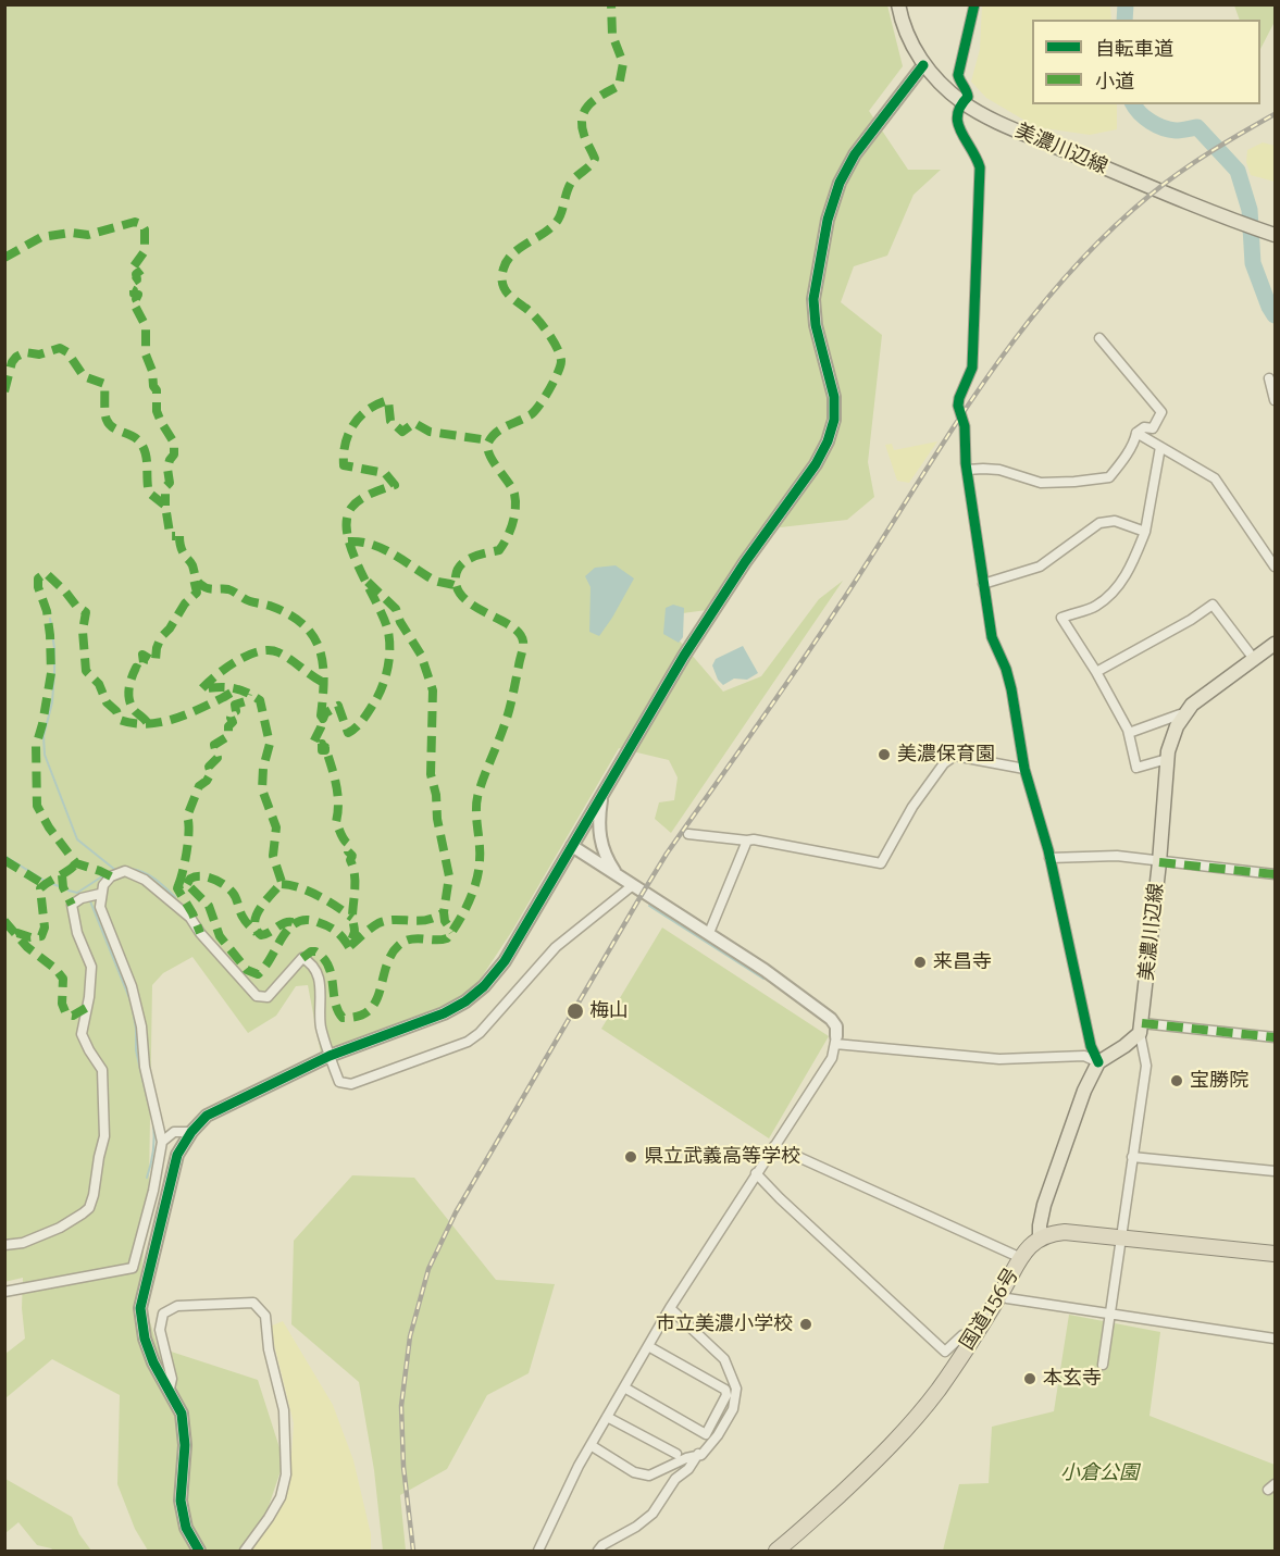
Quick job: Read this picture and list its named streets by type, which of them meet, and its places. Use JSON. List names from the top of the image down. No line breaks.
{"streets":{"highway":["国道156号"],"main road":["美濃川辺線"]},"parks":["小倉公園"],"places":["美濃保育園","来昌寺","梅山","宝勝院","県立武義高等学校","市立美濃小学校","本玄寺"],"legend":["自転車道","小道"]}
